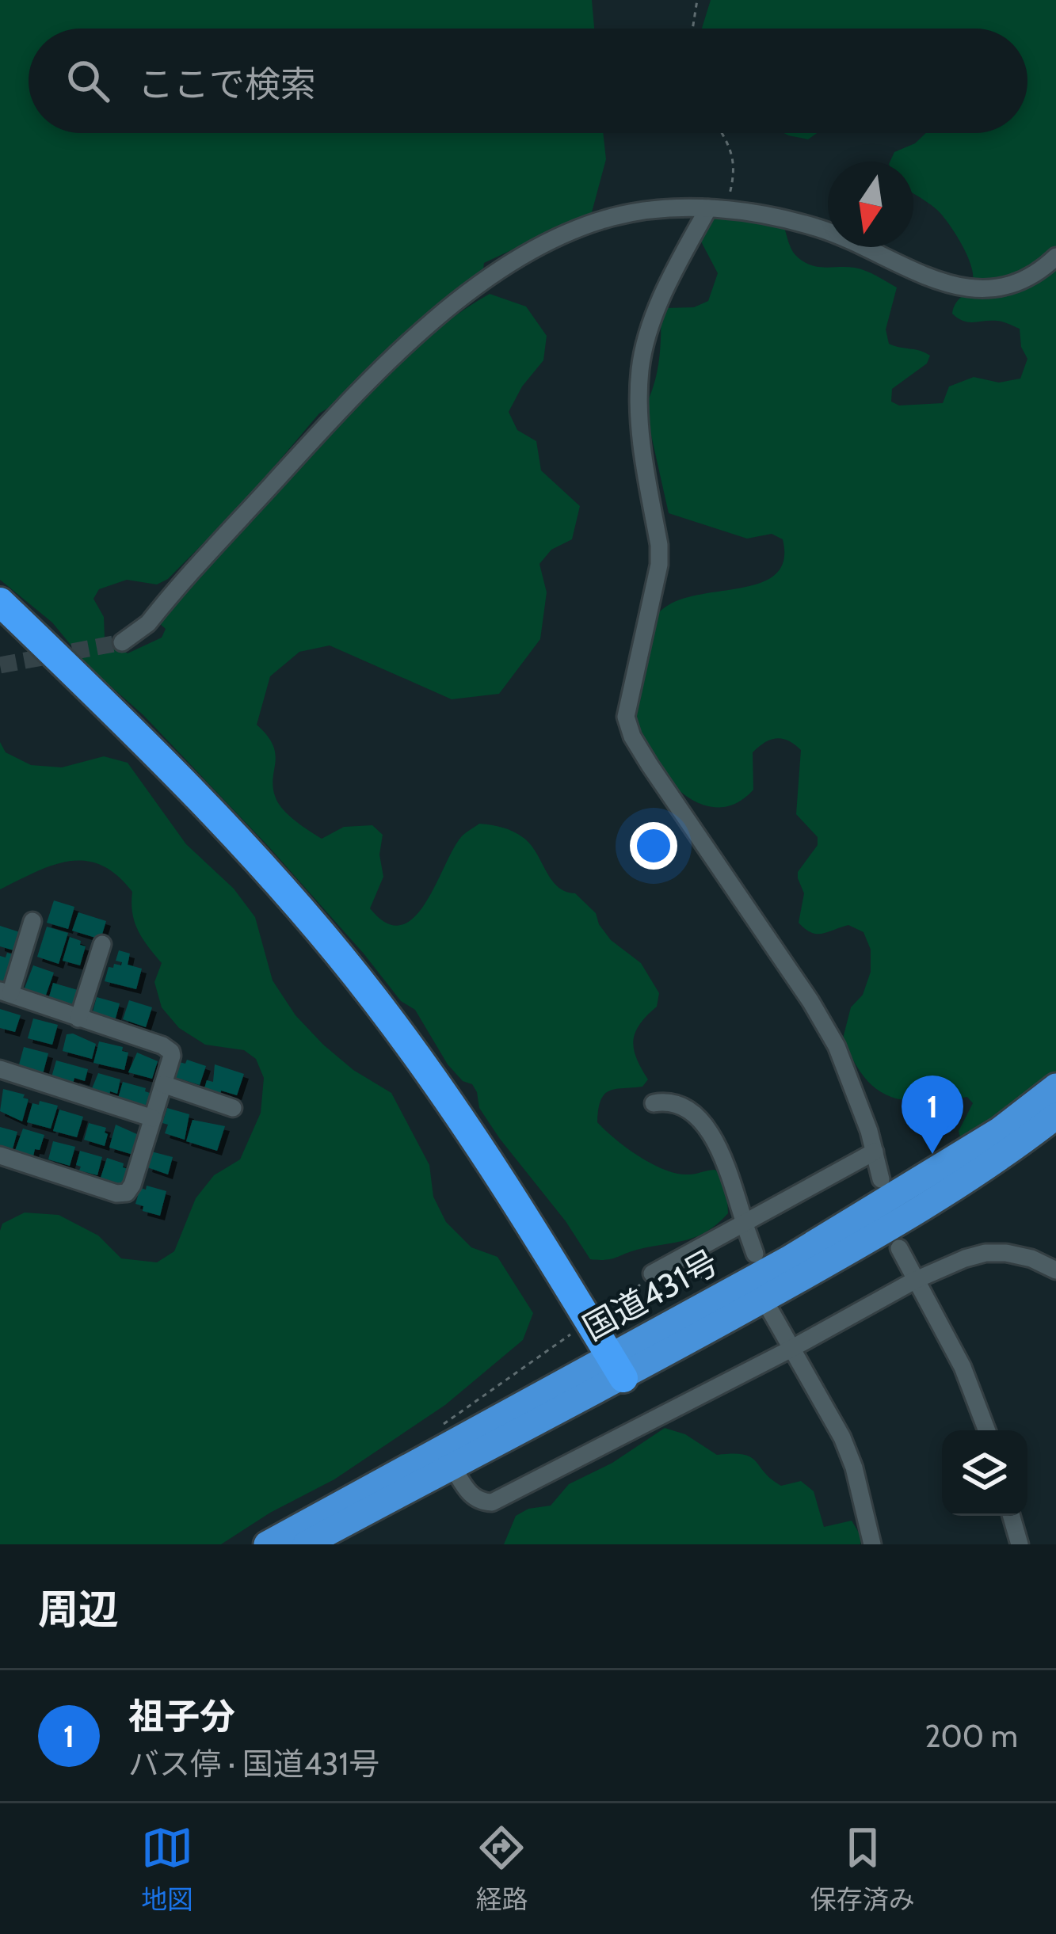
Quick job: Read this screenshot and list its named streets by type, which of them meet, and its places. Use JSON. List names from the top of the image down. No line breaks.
{"streets":{"highway":["国道431号"]},"north":"bottom","page":{"search":"ここで検索","pins":"1","heading":"周辺","list":[{"mark":"1","name":"祖子分","note":"バス停 · 国道431号","value":"200 m"}],"nav":["地図","経路","保存済み"]}}
